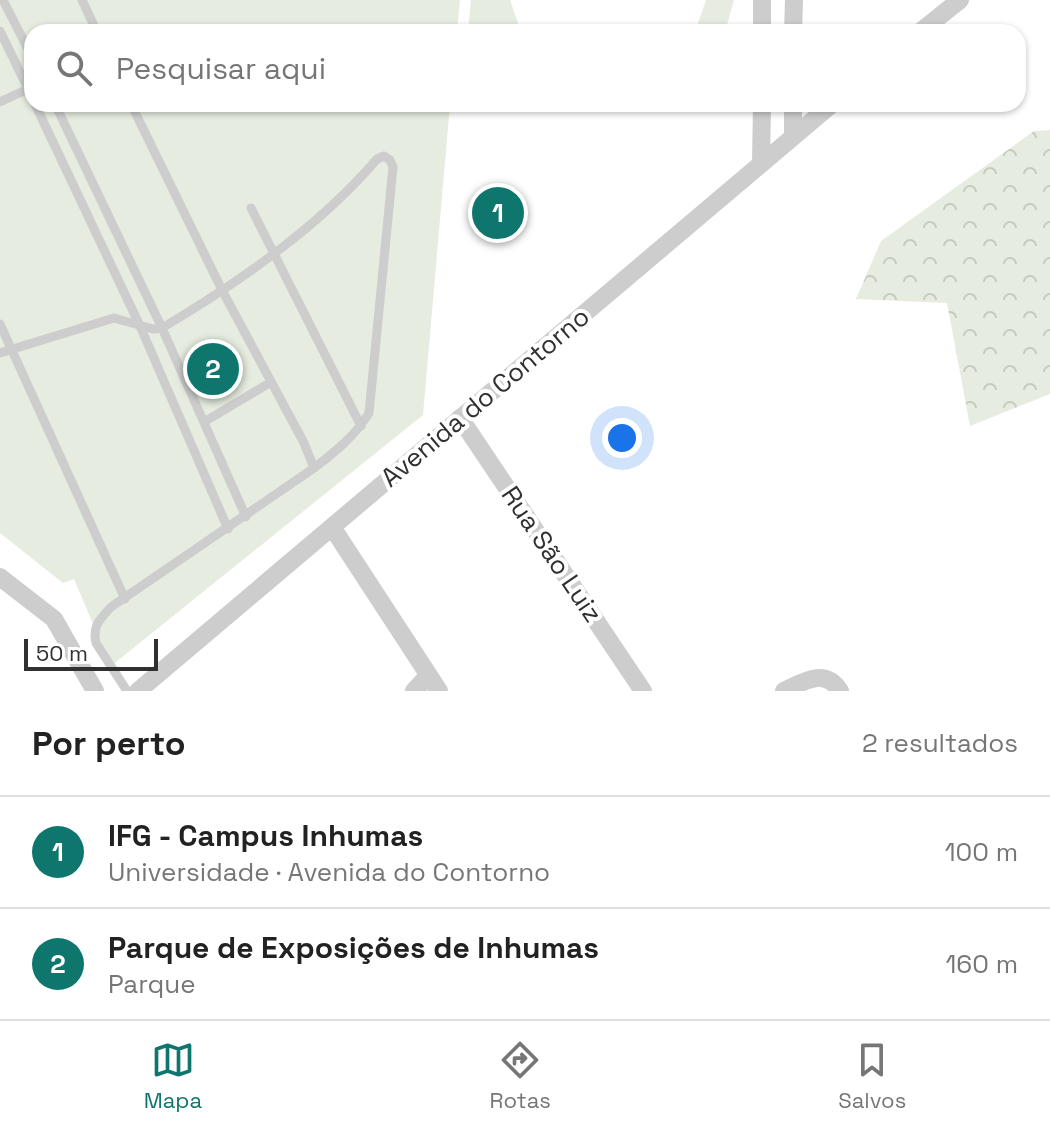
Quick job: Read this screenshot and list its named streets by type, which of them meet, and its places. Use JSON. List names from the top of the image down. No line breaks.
{"streets":{"street":["Avenida do Contorno","Rua São Luiz"]},"crossings":[["Avenida do Contorno","Rua São Luiz"]],"scale_bar":"50 m","page":{"search":"Pesquisar aqui","pins":["1","2"],"scale":"50 m","heading":["Por perto","2 resultados"],"list":[{"mark":"1","name":"IFG - Campus Inhumas","note":"Universidade · Avenida do Contorno","value":"100 m"},{"mark":"2","name":"Parque de Exposições de Inhumas","note":"Parque","value":"160 m"}],"nav":["Mapa","Rotas","Salvos"]}}
